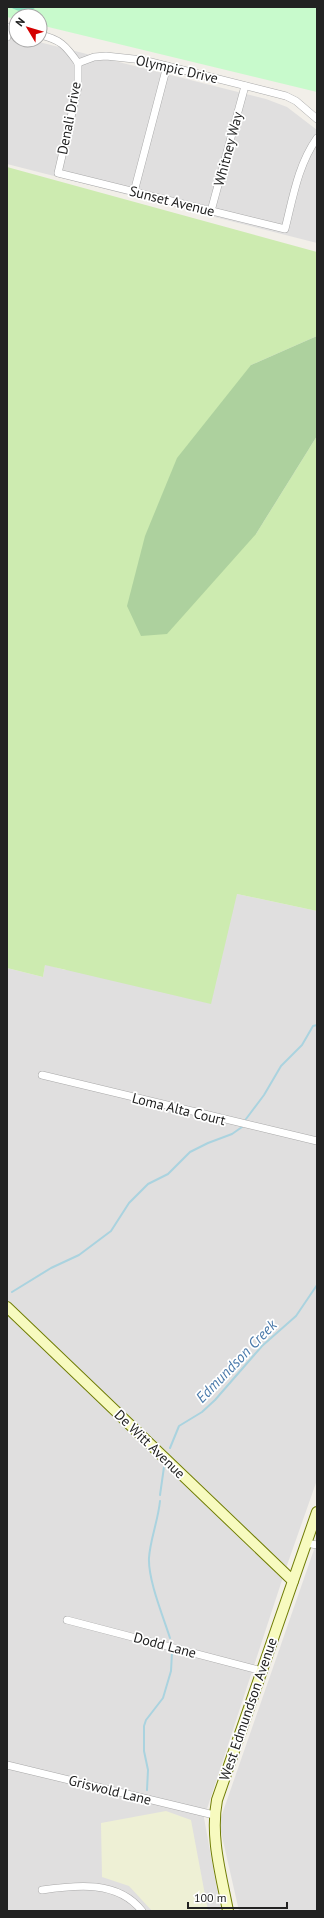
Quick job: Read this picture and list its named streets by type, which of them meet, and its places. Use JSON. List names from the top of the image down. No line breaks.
{"streets":{"street":["Olympic Drive","Denali Drive","Whitney Way","Sunset Avenue","Loma Alta Court","De Witt Avenue","Dodd Lane","West Edmundson Avenue","Griswold Lane"]},"crossings":[["Olympic Drive","Denali Drive"],["Olympic Drive","Whitney Way"],["Denali Drive","Sunset Avenue"],["Whitney Way","Sunset Avenue"],["De Witt Avenue","West Edmundson Avenue"],["Dodd Lane","West Edmundson Avenue"],["West Edmundson Avenue","Griswold Lane"]],"water":["Edmundson Creek"],"scale_bar":"100 m","north":"top left"}
